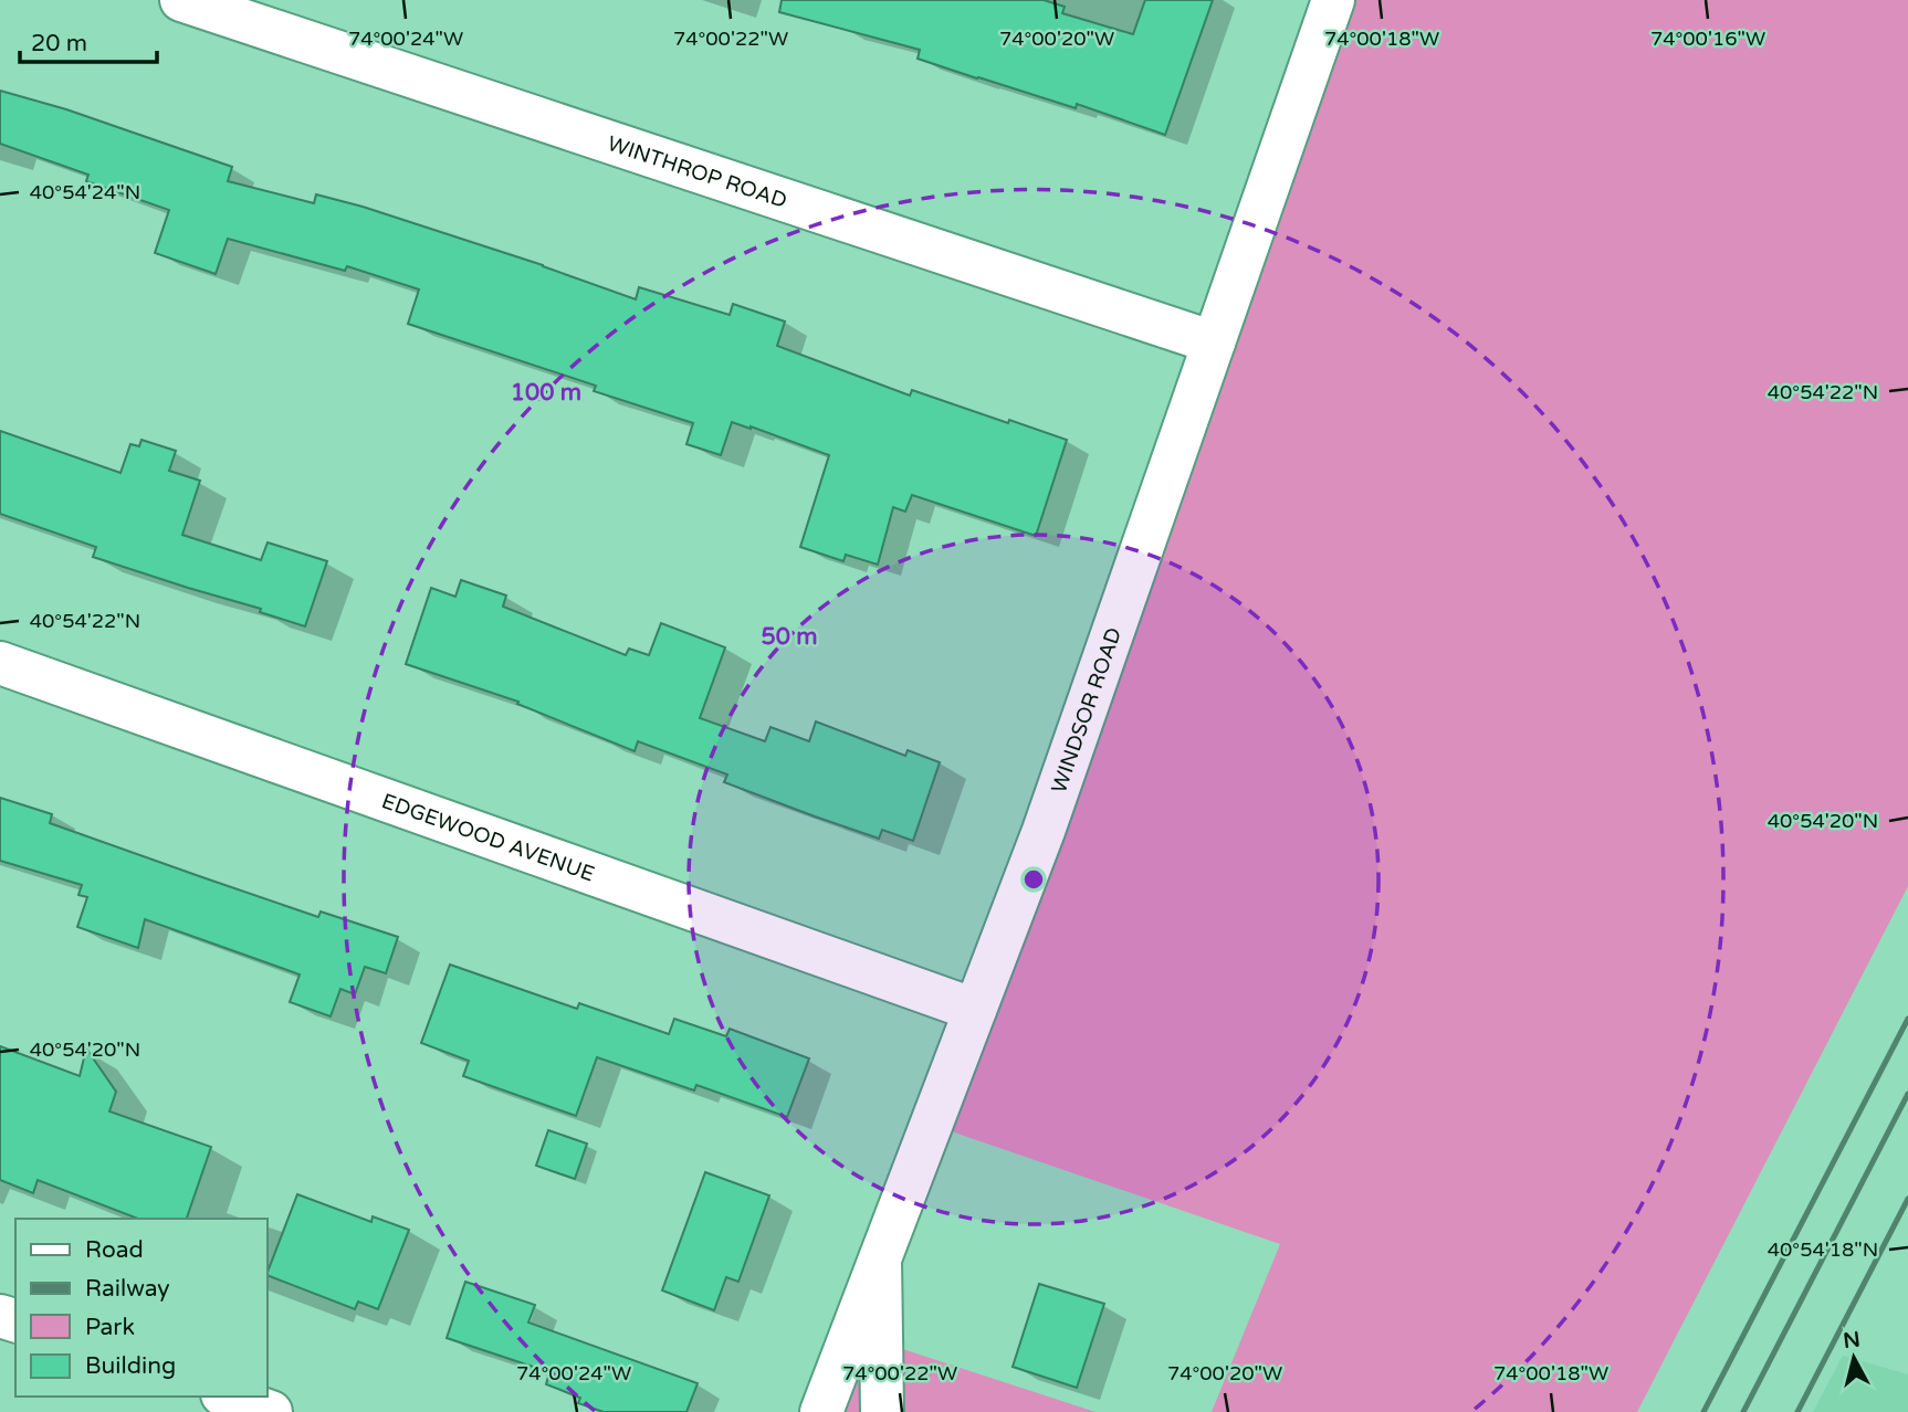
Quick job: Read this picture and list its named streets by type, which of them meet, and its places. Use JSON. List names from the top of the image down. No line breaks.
{"streets":{"street":["WINTHROP ROAD","WINDSOR ROAD","EDGEWOOD AVENUE"]},"crossings":[["WINTHROP ROAD","WINDSOR ROAD"],["WINDSOR ROAD","EDGEWOOD AVENUE"]],"legend":["Road","Railway","Park","Building"],"scale_bar":"20 m","north":"top","coordinates":["74°00'24\"W","74°00'22\"W","74°00'20\"W","74°00'18\"W","74°00'16\"W","40°54'24\"N","40°54'22\"N","40°54'20\"N","40°54'18\"N"],"rings":["100 m","50 m"]}
